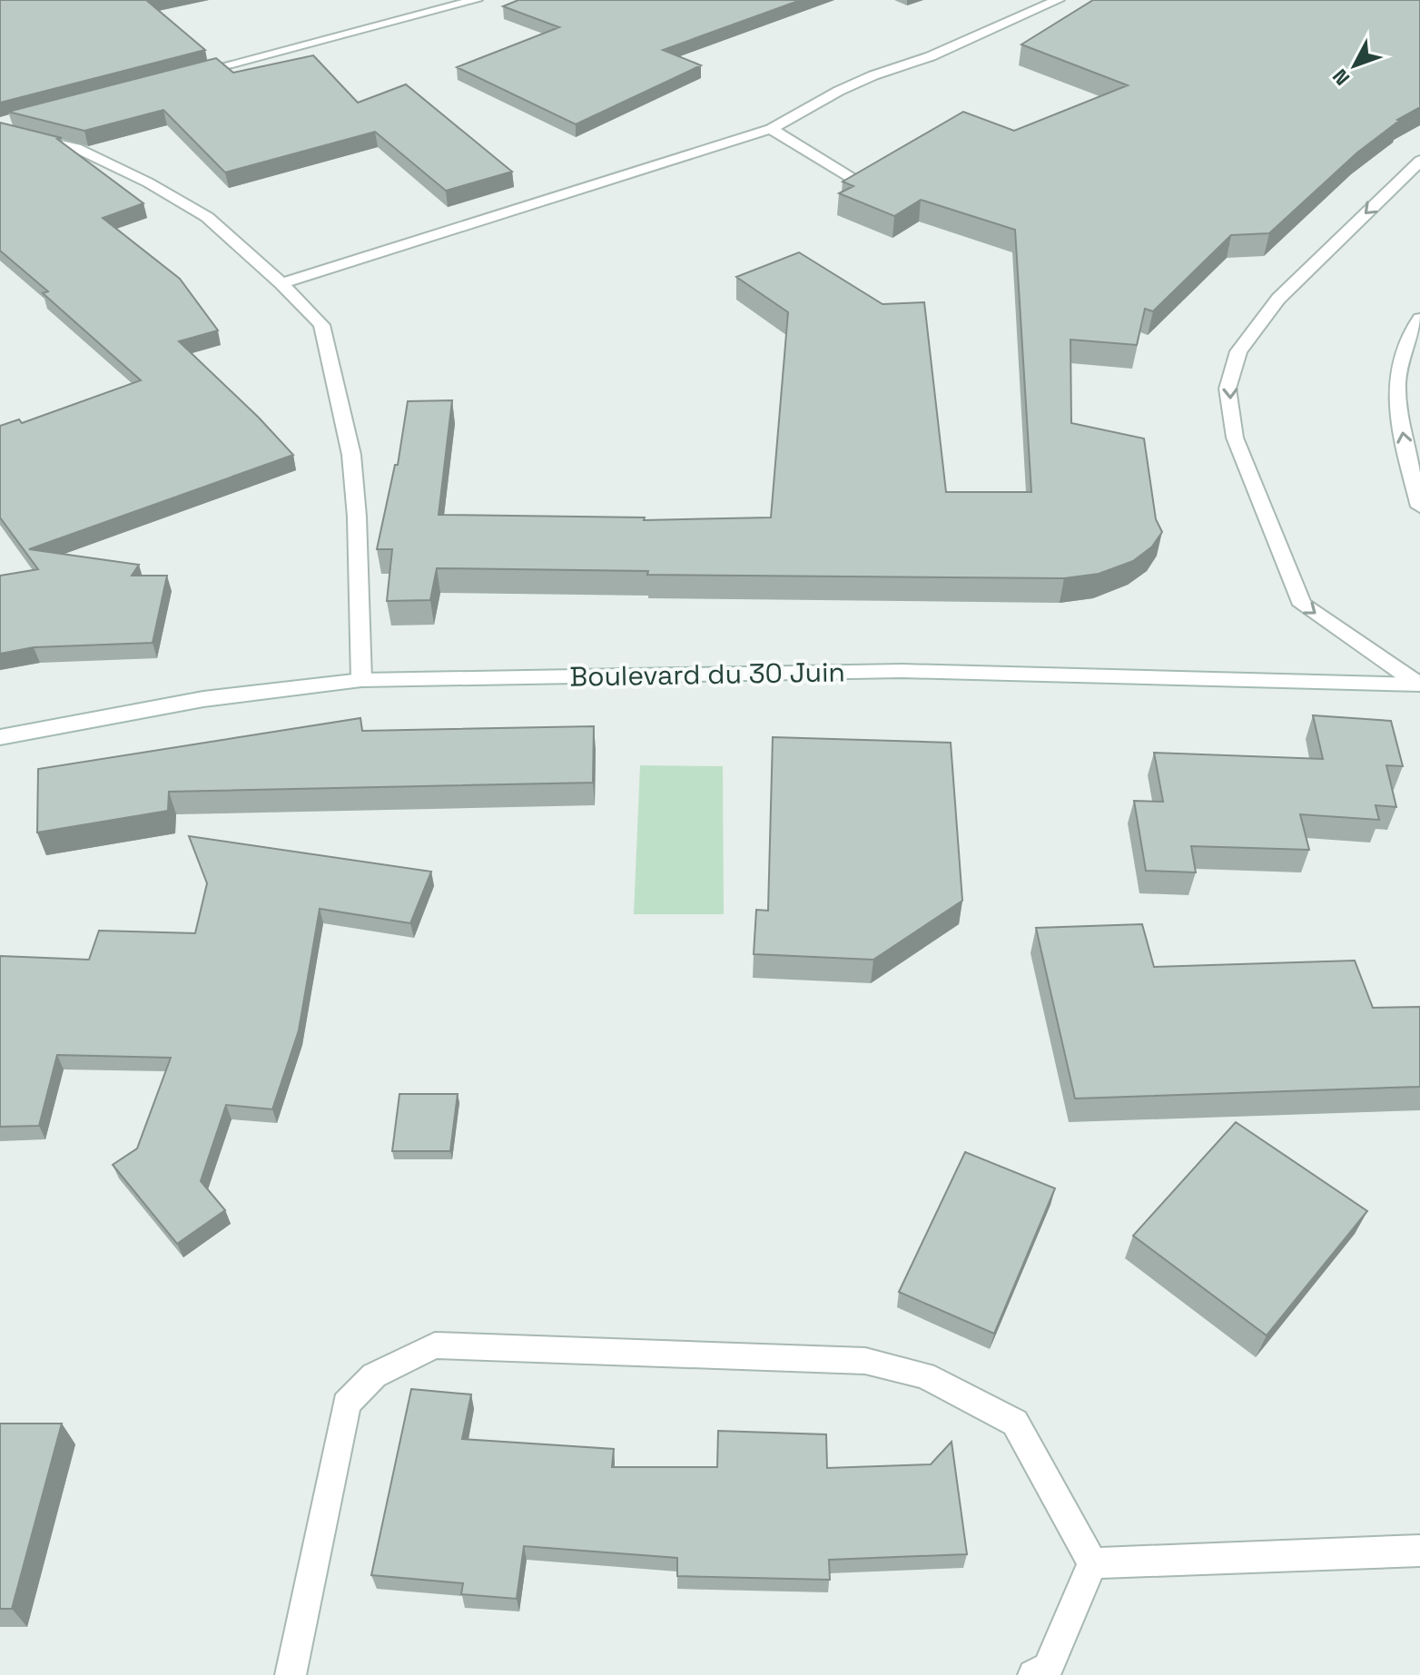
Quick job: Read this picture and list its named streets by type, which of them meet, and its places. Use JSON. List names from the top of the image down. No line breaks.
{"streets":{"street":["Boulevard du 30 Juin"]},"north":"bottom left"}
